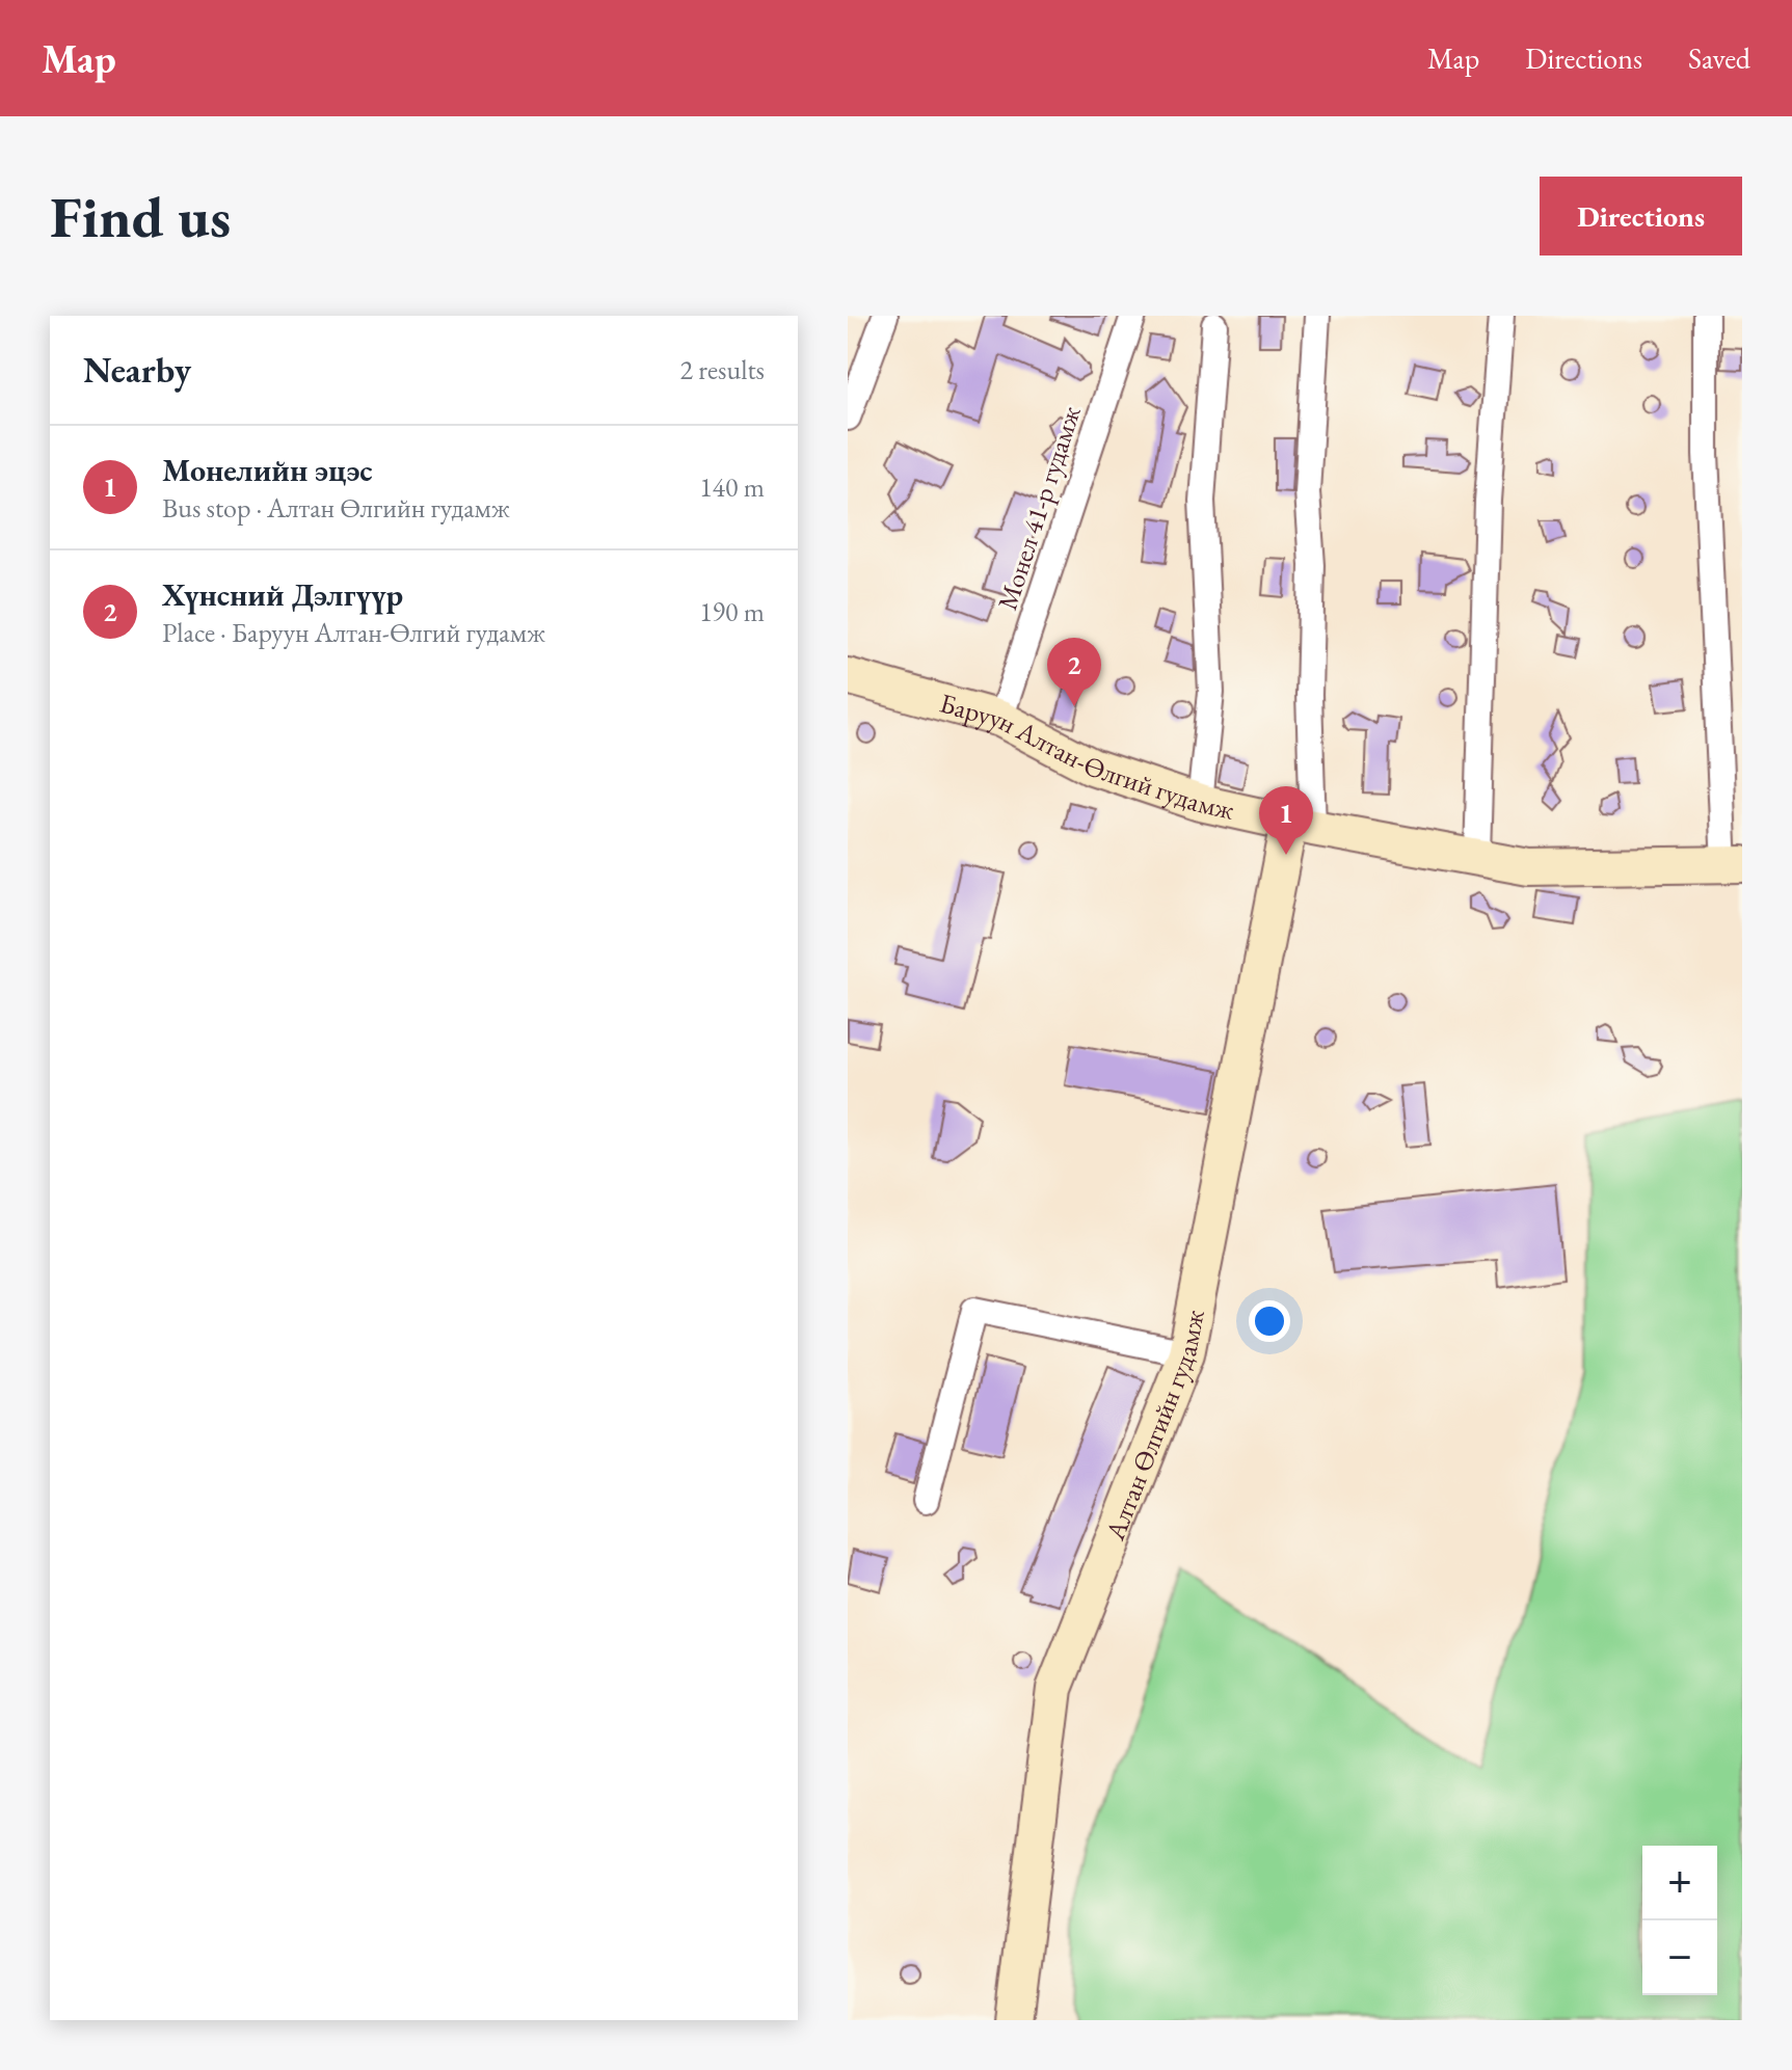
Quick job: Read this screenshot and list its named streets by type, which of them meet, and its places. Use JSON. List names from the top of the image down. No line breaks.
{"streets":{"main road":["Баруун Алтан-Өлгий гудамж","Алтан Өлгийн гудамж"],"street":["Монел 41-р гудамж"]},"crossings":[["Монел 41-р гудамж","Баруун Алтан-Өлгий гудамж"],["Баруун Алтан-Өлгий гудамж","Алтан Өлгийн гудамж"]],"page":{"header":"Map","nav":["Map","Directions","Saved"],"buttons":"Directions","title":"Find us","heading":["Nearby","2 results"],"list":[{"mark":"1","name":"Монелийн эцэс","note":"Bus stop · Алтан Өлгийн гудамж","value":"140 m"},{"mark":"2","name":"Хүнсний Дэлгүүр","note":"Place · Баруун Алтан-Өлгий гудамж","value":"190 m"}],"pins":["2","1"],"map_buttons":["+","−"]}}
